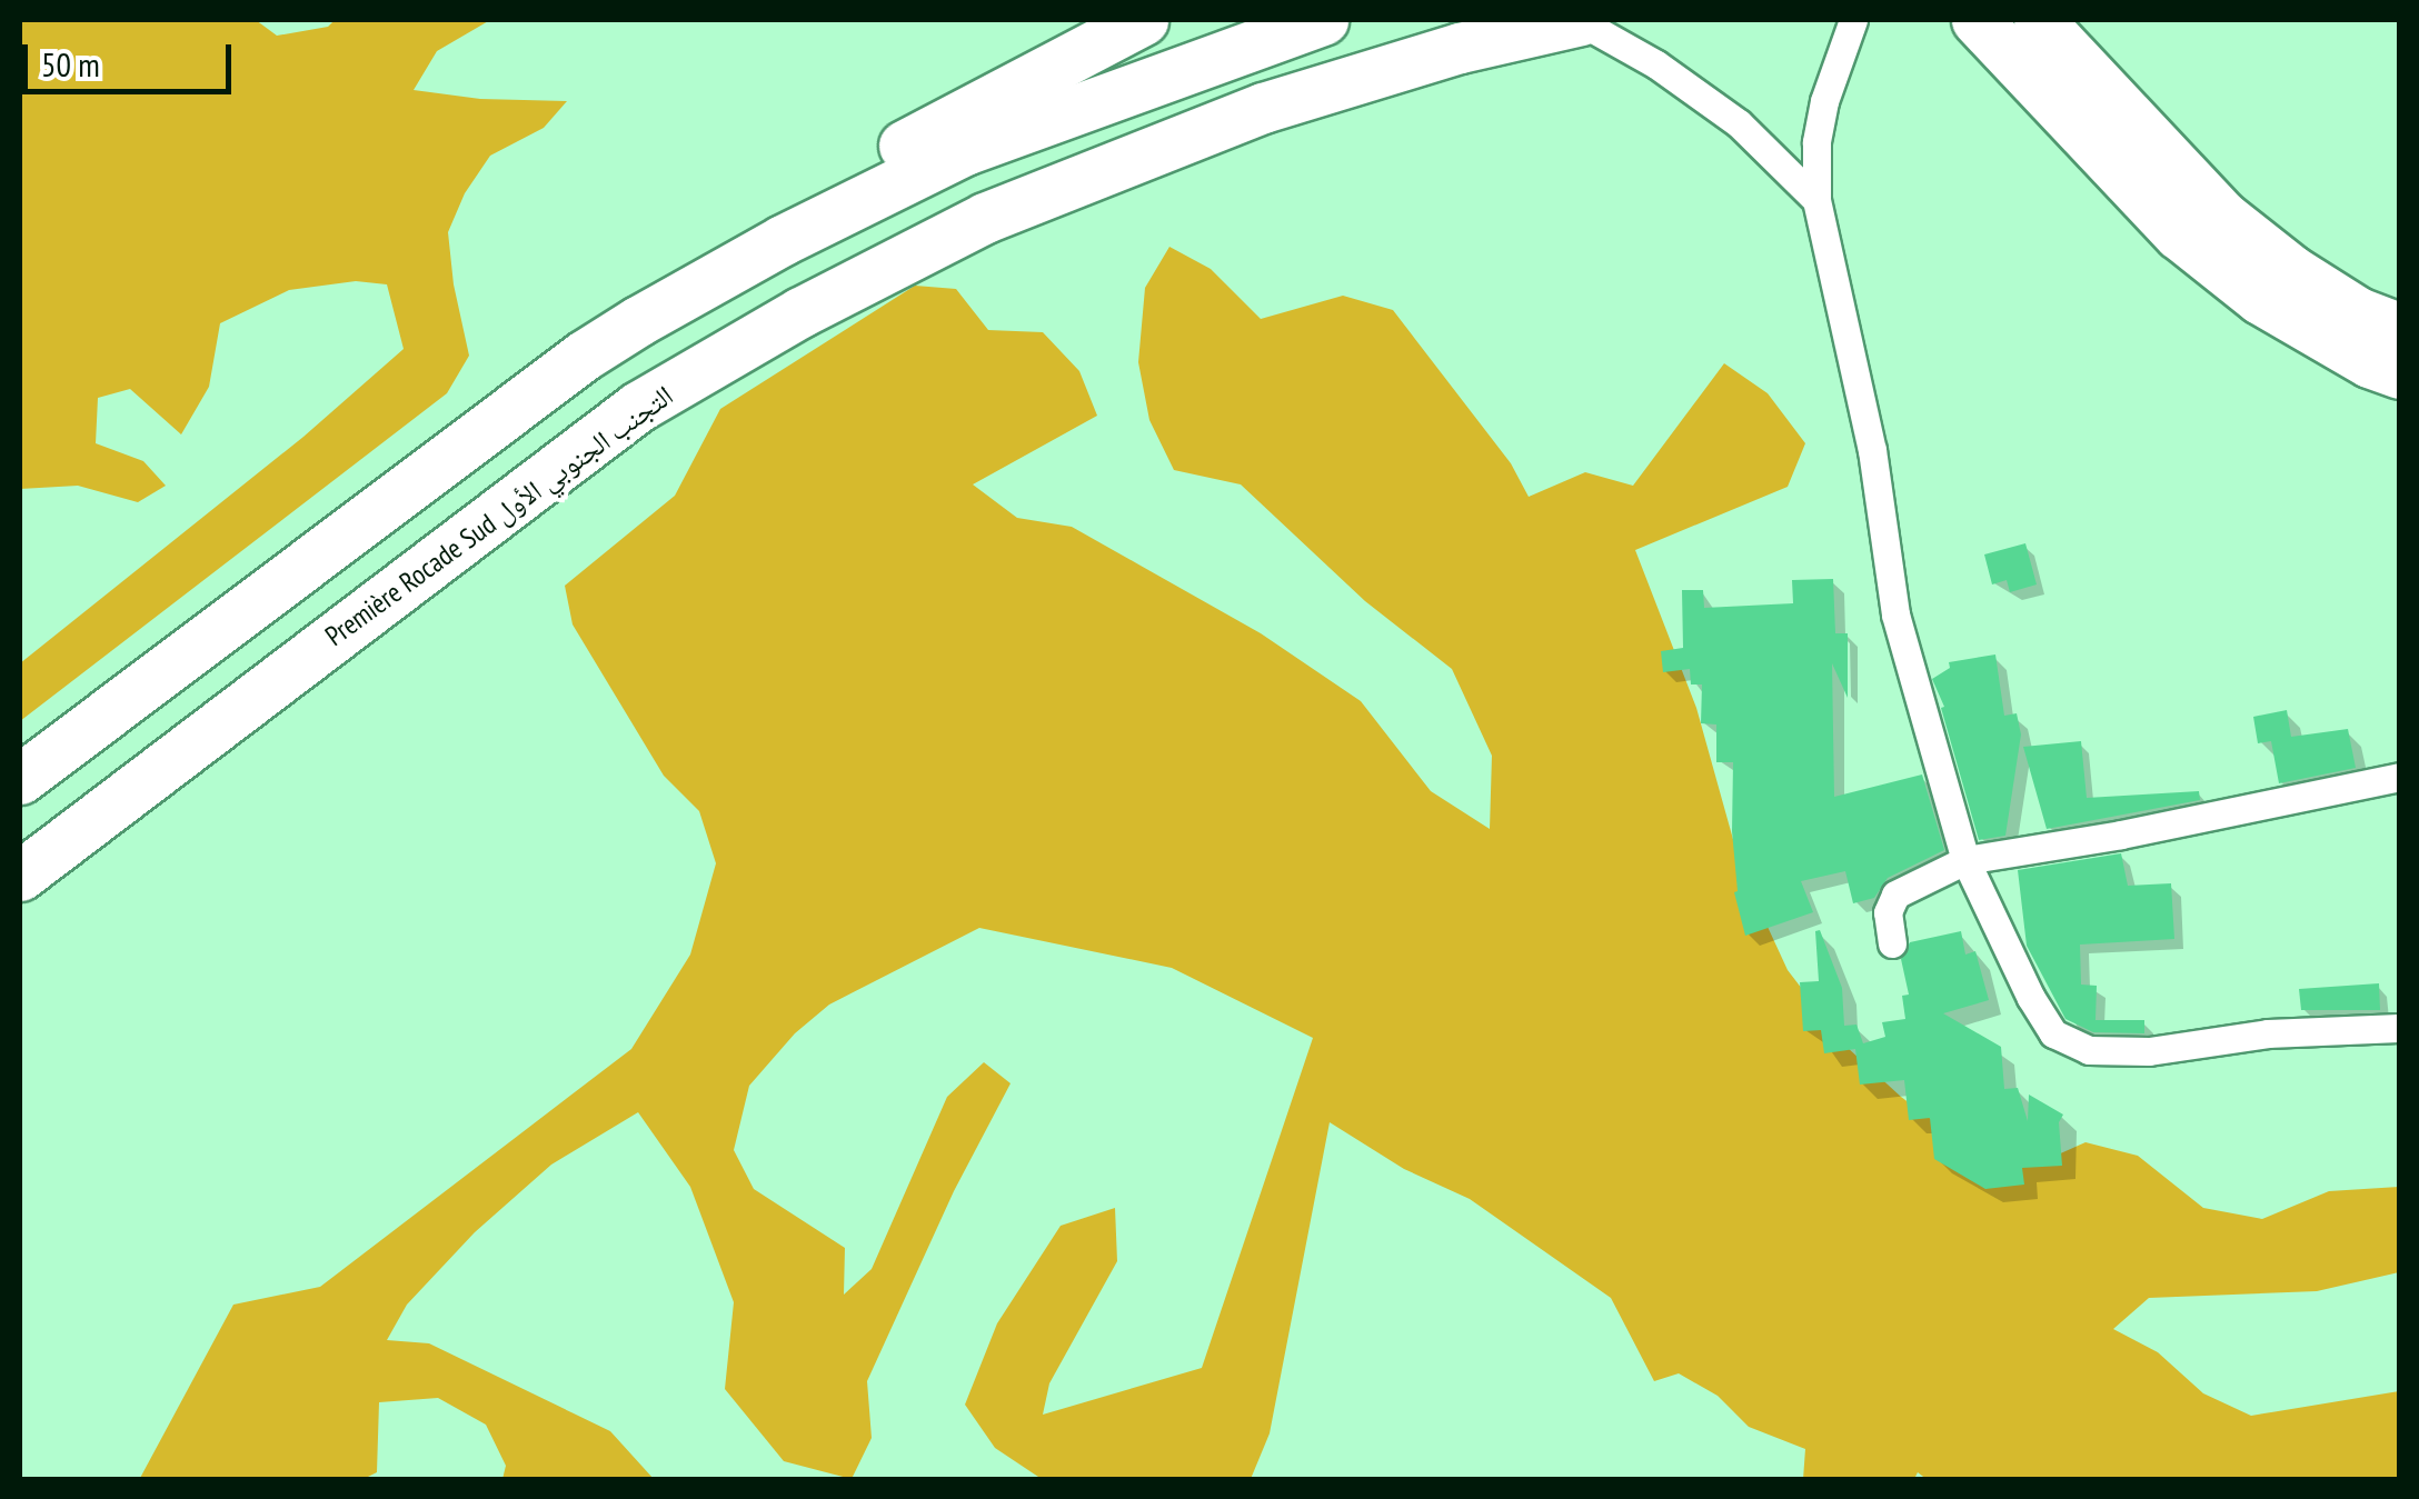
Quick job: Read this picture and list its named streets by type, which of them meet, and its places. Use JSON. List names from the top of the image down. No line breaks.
{"streets":{"highway":["Première Rocade Sud التجنب الجنوبي الأول"]},"scale_bar":"50 m"}
